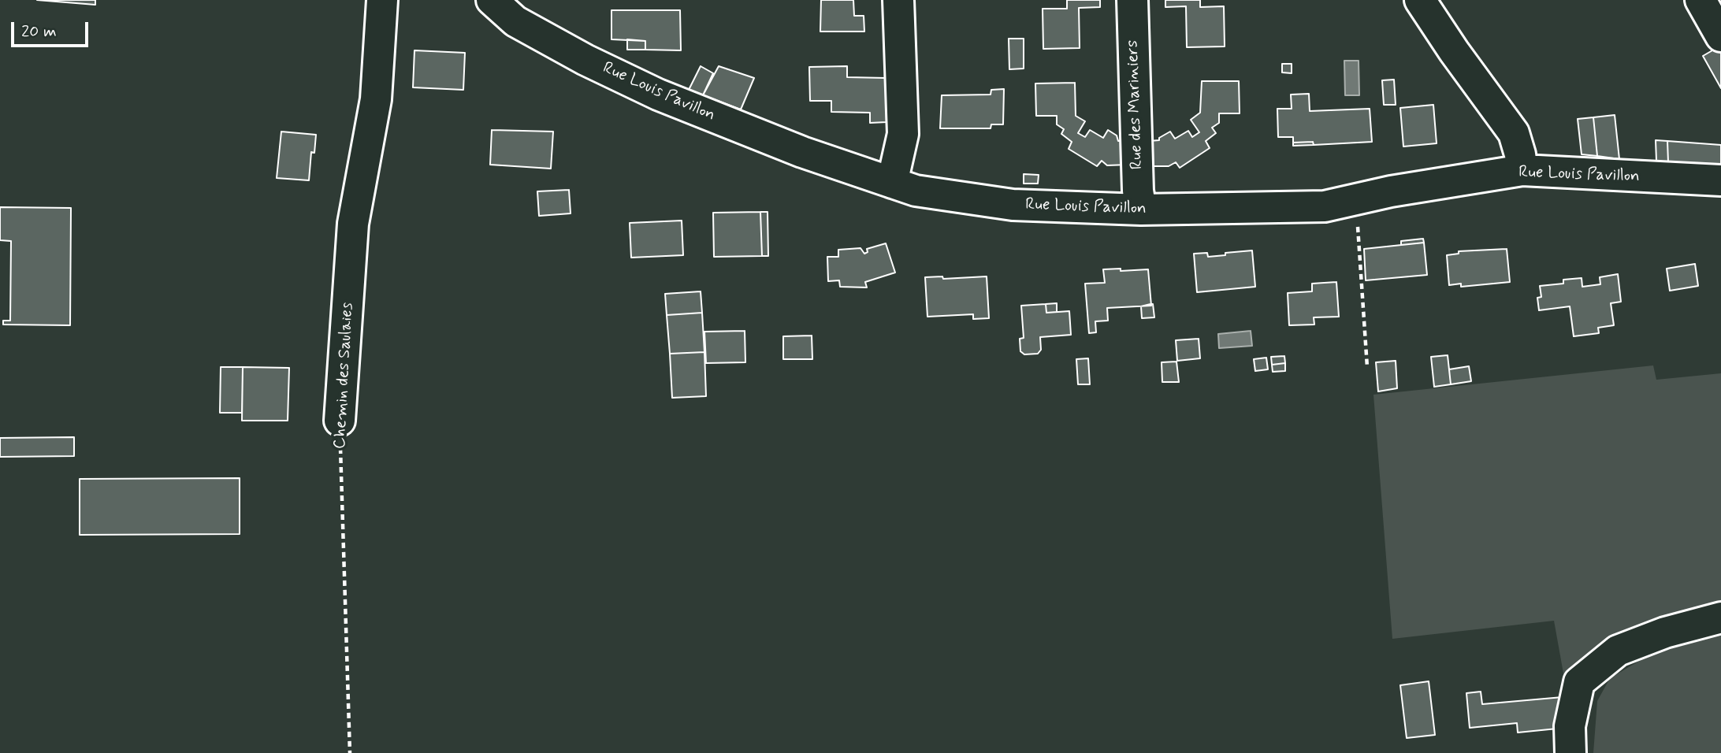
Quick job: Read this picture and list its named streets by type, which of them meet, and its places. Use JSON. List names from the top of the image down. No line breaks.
{"streets":{"street":["Rue Louis Pavillon","Rue des Mariniers","Chemin des Saulaies"]},"crossings":[["Rue Louis Pavillon","Rue des Mariniers"]],"scale_bar":"20 m"}
